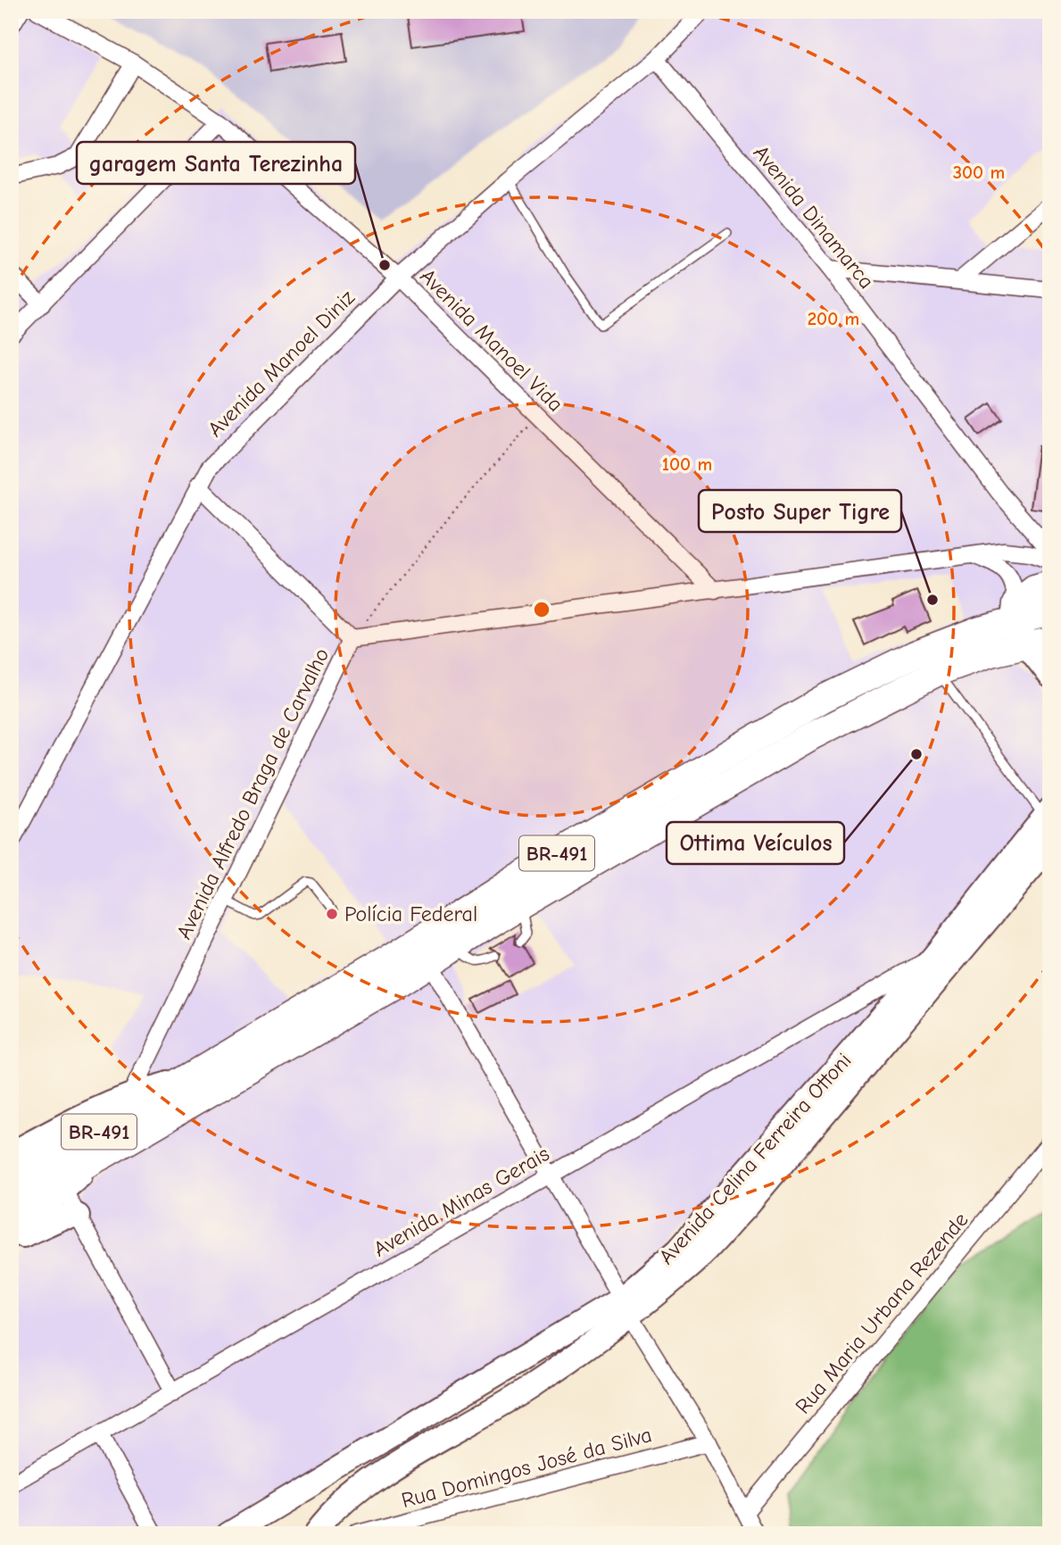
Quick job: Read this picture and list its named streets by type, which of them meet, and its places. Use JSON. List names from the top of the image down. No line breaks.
{"streets":{"highway":["BR-491"],"main road":["Avenida Celina Ferreira Ottoni"],"street":["Avenida Dinamarca","Avenida Manoel Vida","Avenida Manoel Diniz","Avenida Alfredo Braga de Carvalho","Avenida Minas Gerais","Rua Maria Urbana Rezende","Rua Domingos José da Silva"]},"crossings":[["Avenida Dinamarca","Avenida Manoel Diniz"],["Avenida Manoel Vida","Avenida Manoel Diniz"],["Avenida Manoel Vida","Avenida Alfredo Braga de Carvalho"],["Avenida Celina Ferreira Ottoni","Avenida Minas Gerais"]],"places":["garagem Santa Terezinha","Posto Super Tigre","Ottima Veículos","Polícia Federal"],"rings":["300 m","200 m","100 m"]}
